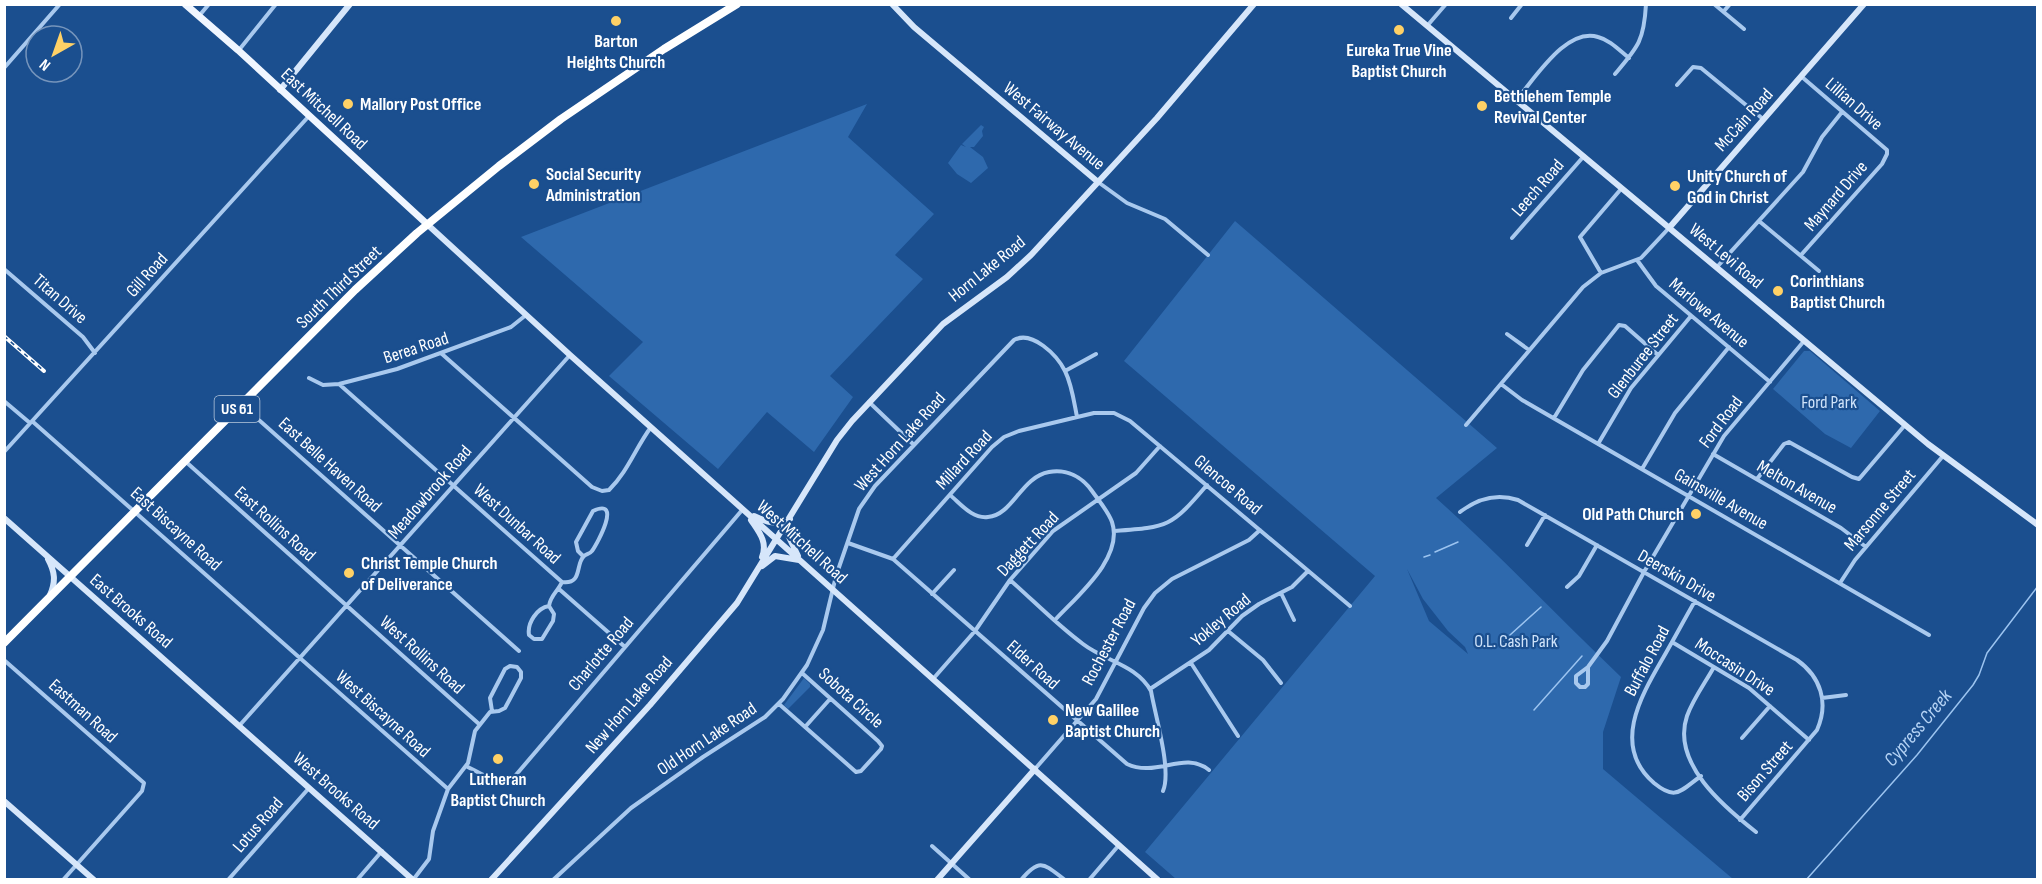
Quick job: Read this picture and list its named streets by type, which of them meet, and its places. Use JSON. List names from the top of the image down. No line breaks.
{"streets":{"highway":["South Third Street","US 61"],"main road":["East Mitchell Road","McCain Road","West Fairway Avenue","West Levi Road","Horn Lake Road","West Mitchell Road","East Brooks Road","Rochester Road","New Horn Lake Road","West Brooks Road"],"street":["Lillian Drive","Leech Road","Maynard Drive","Gill Road","Titan Drive","Marlowe Avenue","Berea Road","Glenburee Street","Ford Road","West Horn Lake Road","Millard Road","East Belle Haven Road","Glencoe Road","Melton Avenue","Meadowbrook Road","Gainsville Avenue","Marsonne Street","East Rollins Road","West Dunbar Road","East Biscayne Road","Daggett Road","Deerskin Drive","Yokley Road","Charlotte Road","West Rollins Road","Buffalo Road","Elder Road","Moccasin Drive","Sobota Circle","Eastman Road","West Biscayne Road","Old Horn Lake Road","Bison Street","Lotus Road"]},"crossings":[["Lillian Drive","McCain Road"],["Lillian Drive","Maynard Drive"],["East Mitchell Road","Gill Road"],["East Mitchell Road","South Third Street"],["East Mitchell Road","West Mitchell Road"],["McCain Road","West Levi Road"],["McCain Road","Marlowe Avenue"],["McCain Road","Gainsville Avenue"],["West Fairway Avenue","Horn Lake Road"],["Leech Road","West Levi Road"],["West Levi Road","Ford Road"],["West Levi Road","Marsonne Street"],["Horn Lake Road","West Mitchell Road"],["Horn Lake Road","New Horn Lake Road"],["Gill Road","Titan Drive"],["Gill Road","East Biscayne Road"],["South Third Street","East Belle Haven Road"],["South Third Street","East Rollins Road"],["South Third Street","East Biscayne Road"],["South Third Street","West Mitchell Road"],["South Third Street","East Brooks Road"],["Marlowe Avenue","Glenburee Street"],["Marlowe Avenue","Ford Road"],["Berea Road","West Dunbar Road"],["Berea Road","West Mitchell Road"],["Glenburee Street","Gainsville Avenue"],["Ford Road","Melton Avenue"],["Ford Road","Gainsville Avenue"],["Ford Road","Deerskin Drive"],["West Horn Lake Road","West Mitchell Road"],["West Horn Lake Road","Elder Road"],["West Horn Lake Road","Old Horn Lake Road"],["Millard Road","Glencoe Road"],["Millard Road","Elder Road"],["East Belle Haven Road","Meadowbrook Road"],["Glencoe Road","Daggett Road"],["Glencoe Road","Yokley Road"],["Glencoe Road","Rochester Road"],["Melton Avenue","Marsonne Street"],["Meadowbrook Road","East Rollins Road"],["Meadowbrook Road","West Dunbar Road"],["Meadowbrook Road","East Biscayne Road"],["Meadowbrook Road","West Mitchell Road"],["Meadowbrook Road","East Brooks Road"],["Meadowbrook Road","West Rollins Road"],["Meadowbrook Road","West Biscayne Road"],["Meadowbrook Road","West Brooks Road"],["Gainsville Avenue","Marsonne Street"],["East Rollins Road","West Rollins Road"],["West Dunbar Road","Charlotte Road"],["East Biscayne Road","West Biscayne Road"],["West Mitchell Road","Daggett Road"],["West Mitchell Road","Rochester Road"],["West Mitchell Road","Charlotte Road"],["West Mitchell Road","New Horn Lake Road"],["West Mitchell Road","Old Horn Lake Road"],["Daggett Road","Elder Road"],["Deerskin Drive","Buffalo Road"],["East Brooks Road","West Brooks Road"],["Rochester Road","Elder Road"],["Buffalo Road","Moccasin Drive"],["Moccasin Drive","Bison Street"],["Sobota Circle","Old Horn Lake Road"],["West Brooks Road","Lotus Road"]],"water":["Cypress Creek"],"parks":["Ford Park","O.L. Cash Park"],"places":["Barton Heights Church","Eureka True Vine Baptist Church","Mallory Post Office","Bethlehem Temple Revival Center","Social Security Administration","Unity Church of God in Christ","Corinthians Baptist Church","Old Path Church","Christ Temple Church of Deliverance","New Galilee Baptist Church","Lutheran Baptist Church"],"north":"bottom left"}
